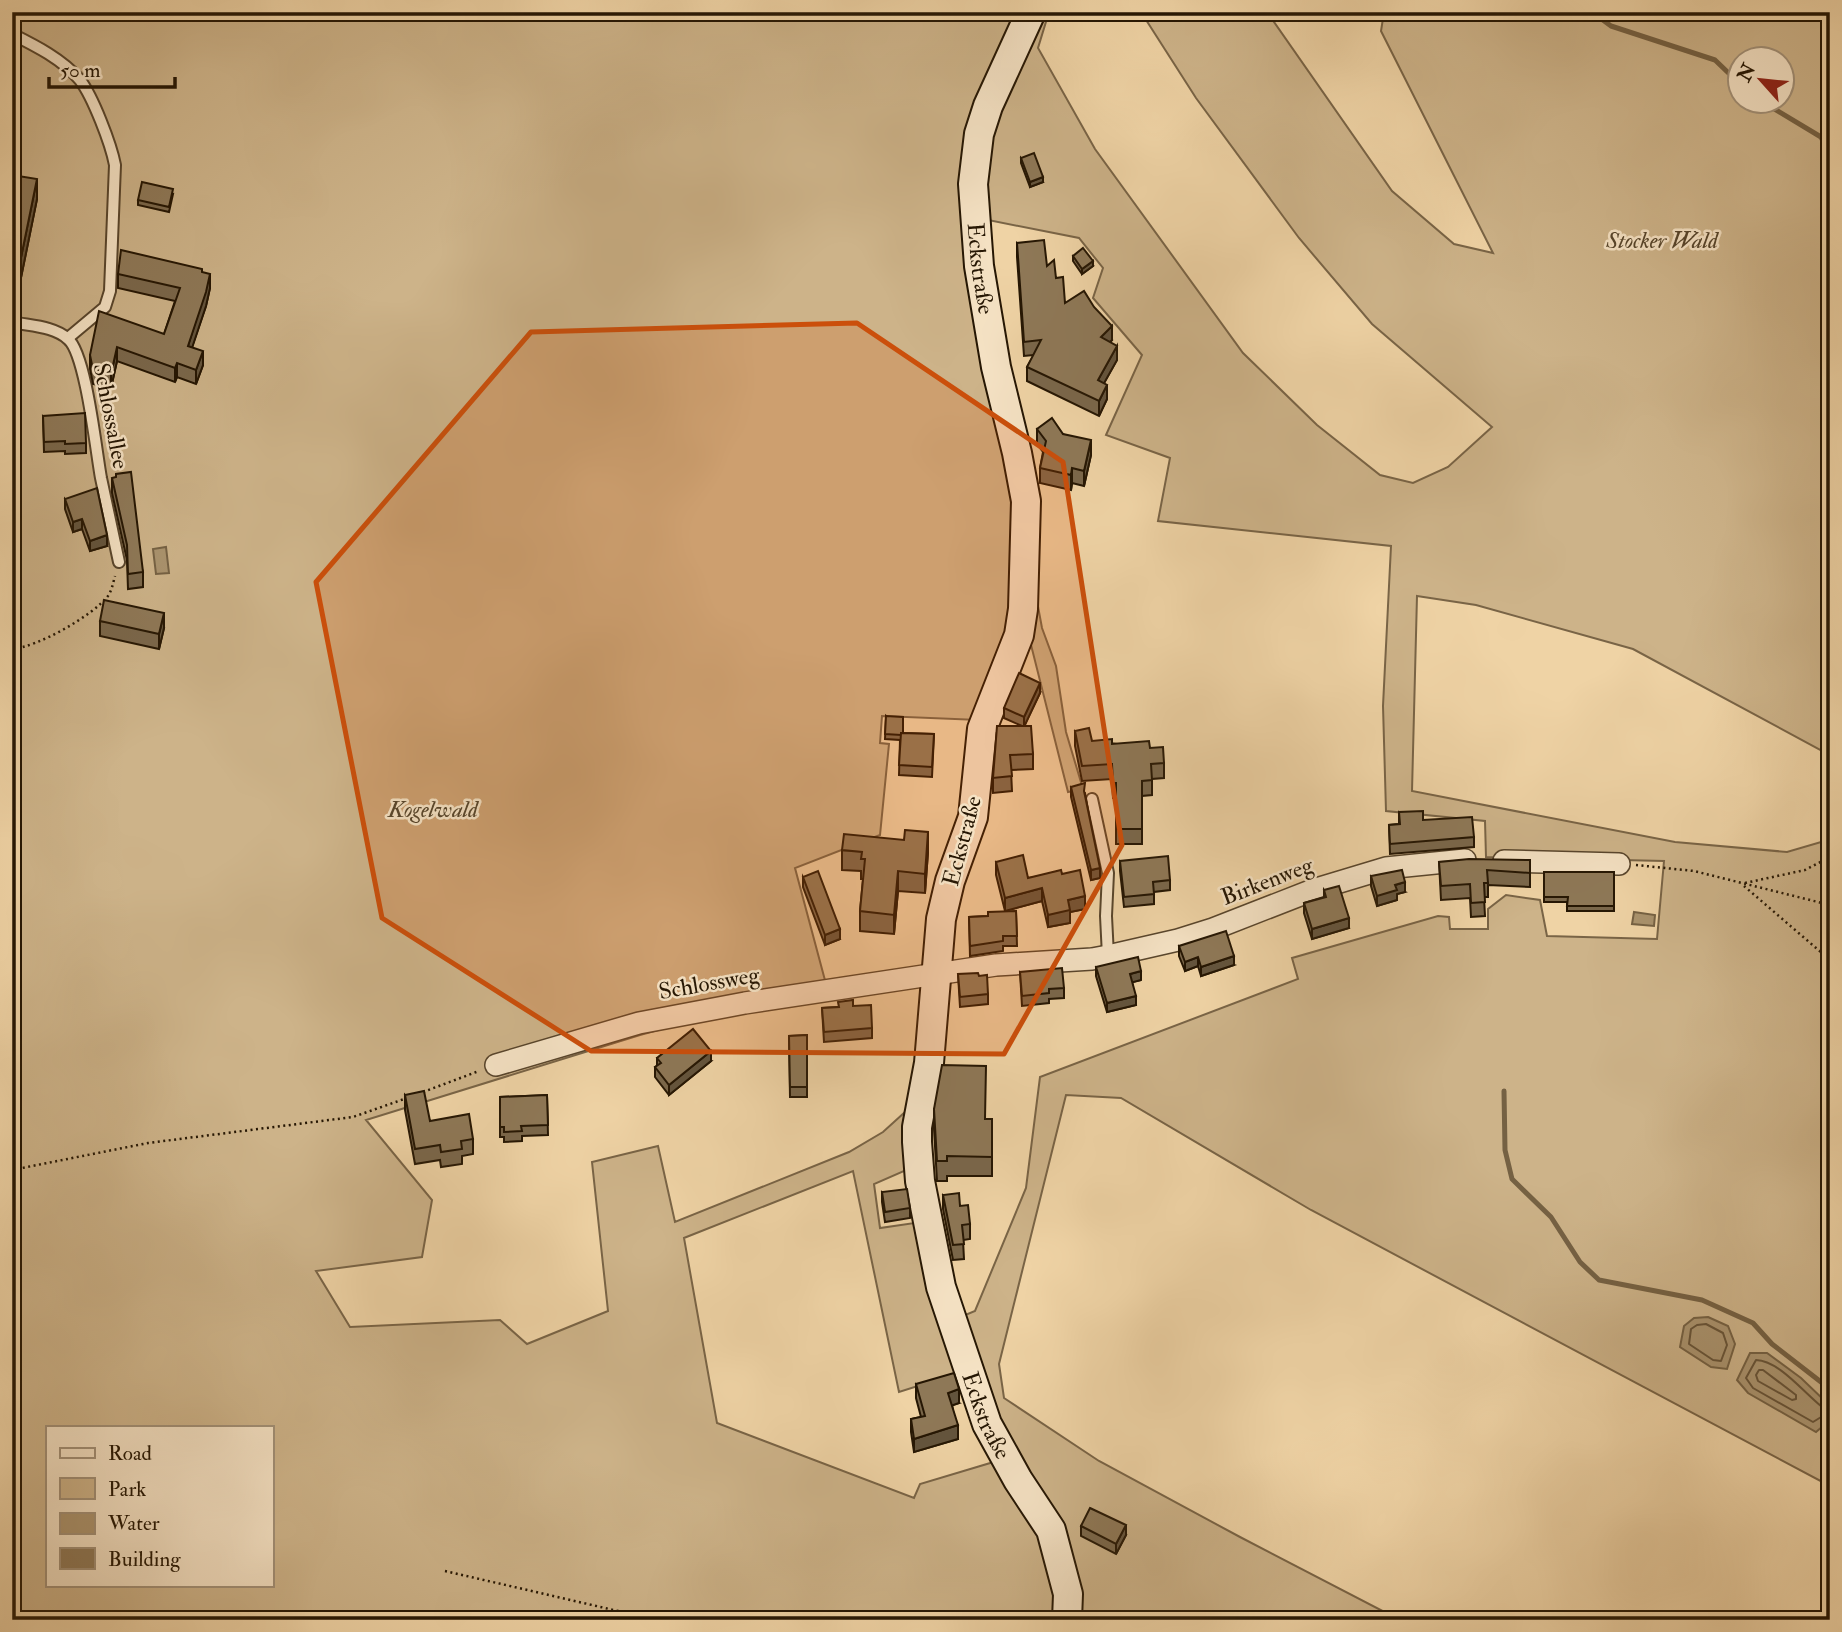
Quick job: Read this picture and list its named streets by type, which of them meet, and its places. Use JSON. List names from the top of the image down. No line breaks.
{"streets":{"street":["Eckstraße","Birkenweg","Schlossweg"],"lane":["Schlossallee"]},"crossings":[["Eckstraße","Birkenweg"],["Eckstraße","Schlossweg"],["Birkenweg","Schlossweg"]],"parks":["Stocker Wald","Kogelwald"],"legend":["Road","Park","Water","Building"],"scale_bar":"50 m","north":"top left"}
